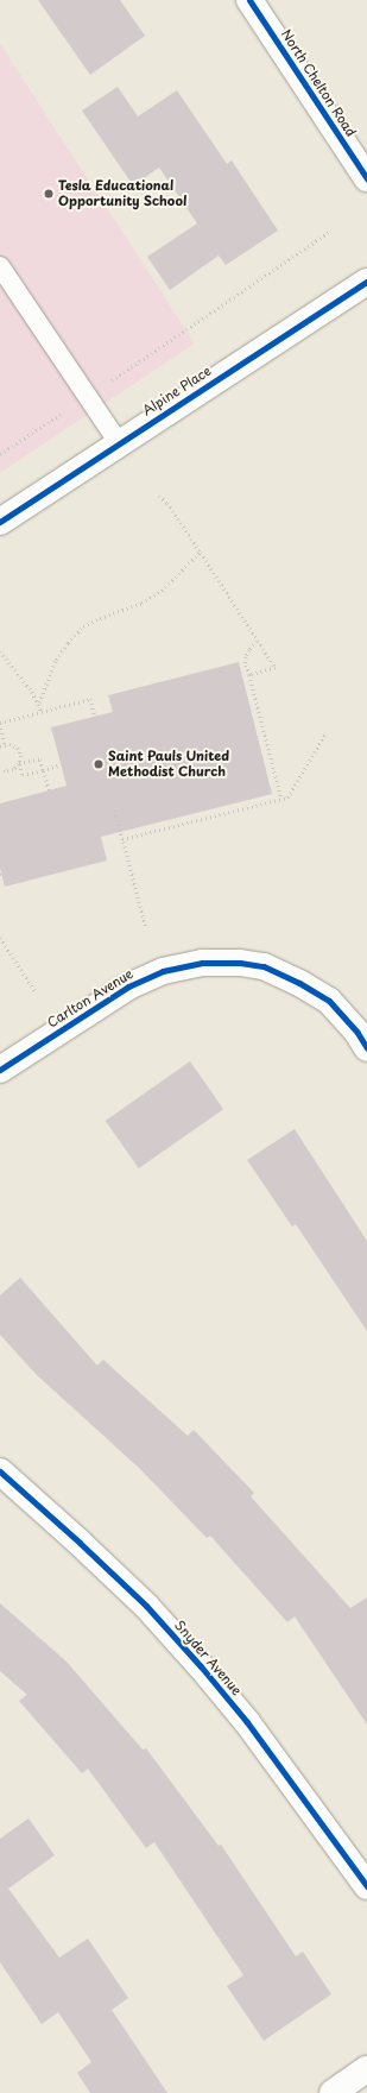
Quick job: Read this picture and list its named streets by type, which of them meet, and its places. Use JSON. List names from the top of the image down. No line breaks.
{"streets":{"street":["North Chelton Road","Alpine Place","Carlton Avenue","Snyder Avenue"]},"places":["Tesla Educational Opportunity School","Saint Pauls United Methodist Church"]}
